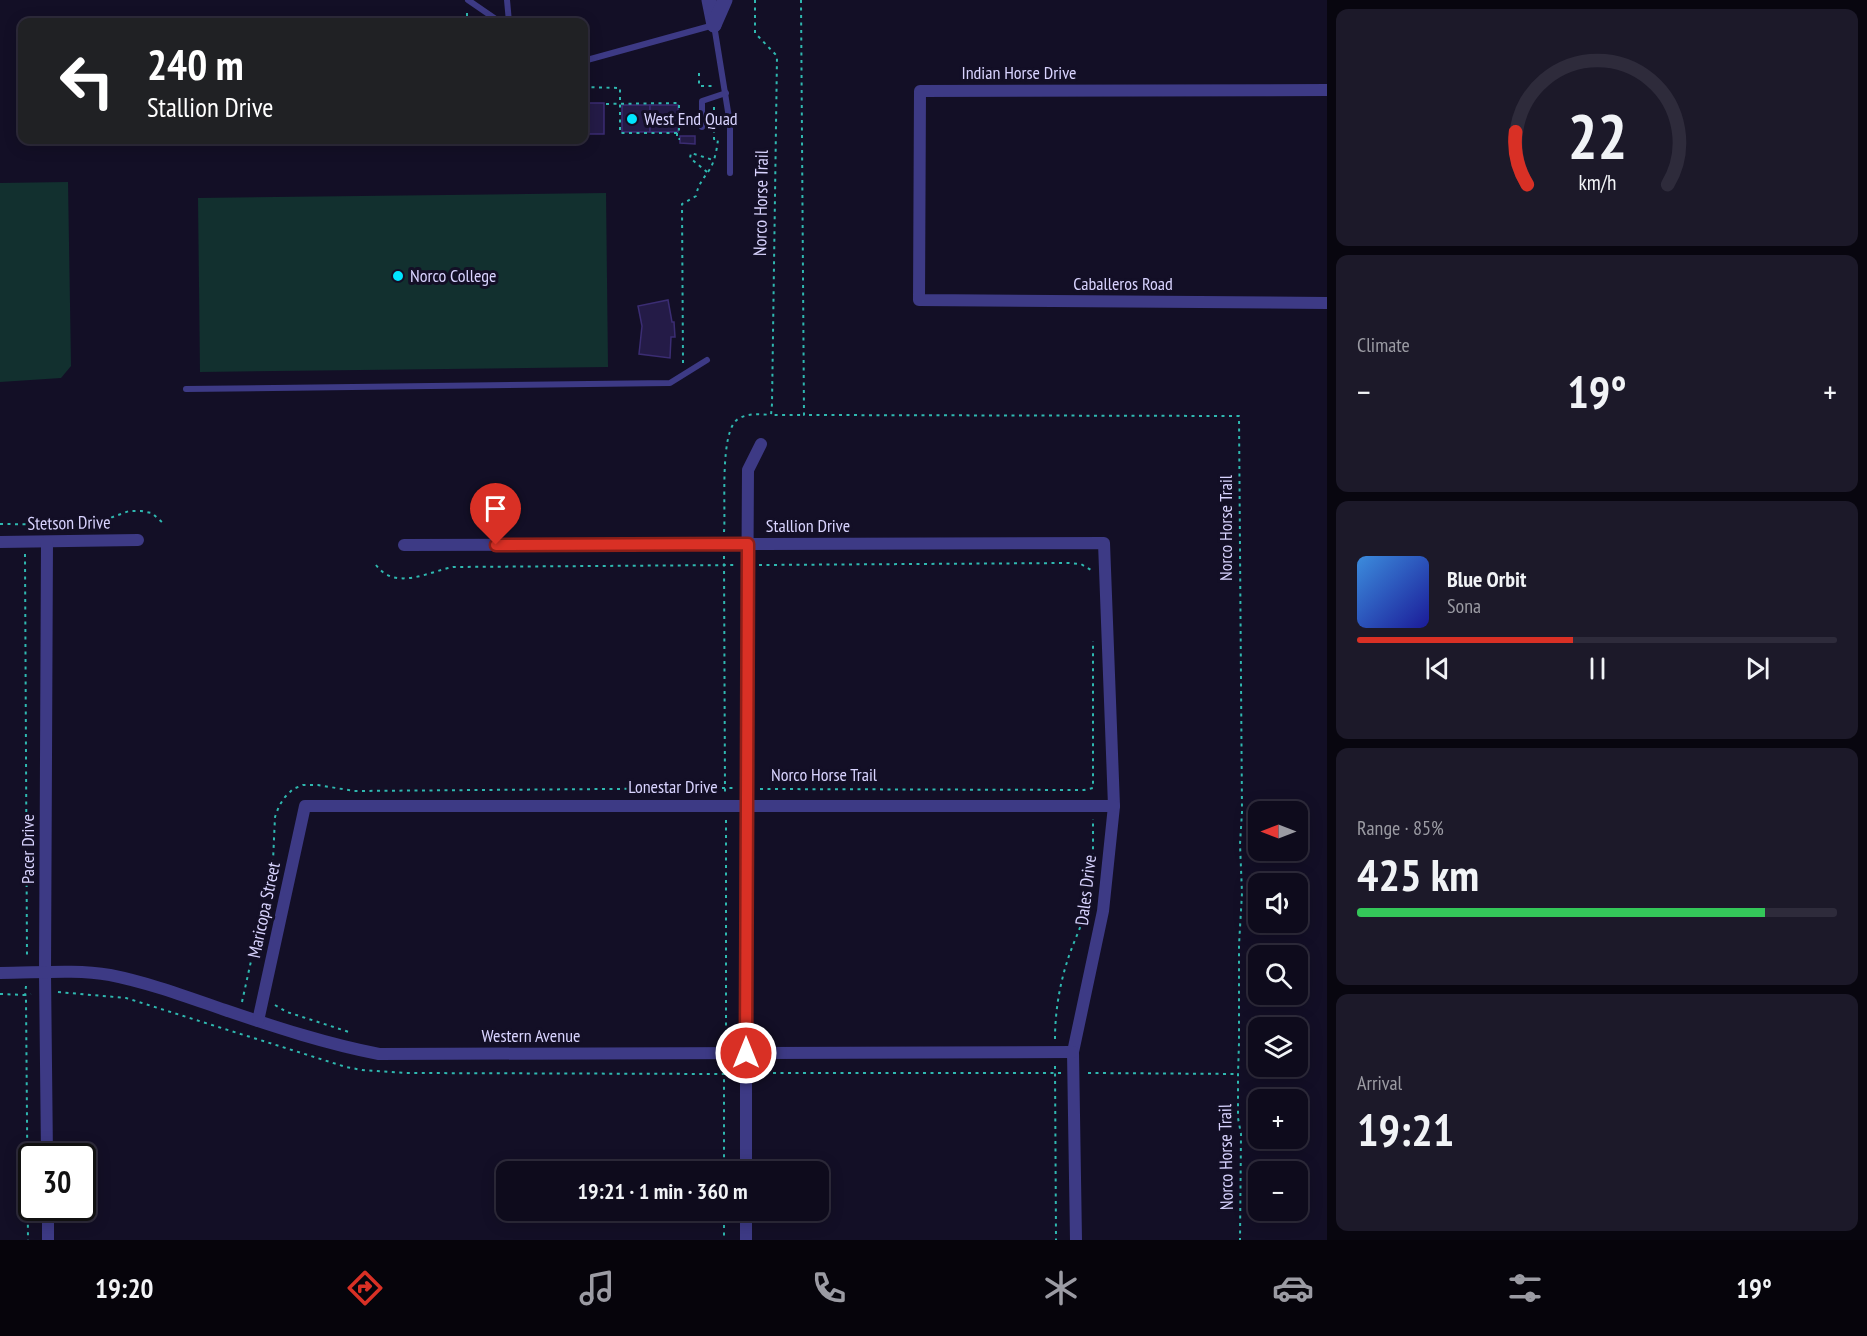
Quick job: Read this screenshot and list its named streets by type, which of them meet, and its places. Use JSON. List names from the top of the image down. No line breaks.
{"streets":{"street":["Indian Horse Drive","Caballeros Road","Stetson Drive","Stallion Drive","Lonestar Drive","Pacer Drive","Dales Drive","Maricopa Street","Western Avenue"],"path":["Norco Horse Trail"]},"crossings":[["Indian Horse Drive","Caballeros Road"],["Norco Horse Trail","Stallion Drive"],["Norco Horse Trail","Lonestar Drive"],["Norco Horse Trail","Dales Drive"],["Norco Horse Trail","Western Avenue"],["Stetson Drive","Pacer Drive"],["Stallion Drive","Dales Drive"],["Lonestar Drive","Dales Drive"],["Lonestar Drive","Maricopa Street"],["Pacer Drive","Western Avenue"],["Dales Drive","Western Avenue"],["Maricopa Street","Western Avenue"]],"places":["West End Quad","Norco College"],"north":"left","page":{"turn":["240 m","Stallion Drive"],"tile":["Climate",["Range · 85%","425 km"],["Arrival","19:21"]],"heat":["−","19°","+"],"song":["Blue Orbit","Sona"],"map_buttons":["+","−"],"limit":"30","trip":"19:21 · 1 min · 360 m","tabs":["19:20","19°"],"gauge":["22","km/h"]}}
